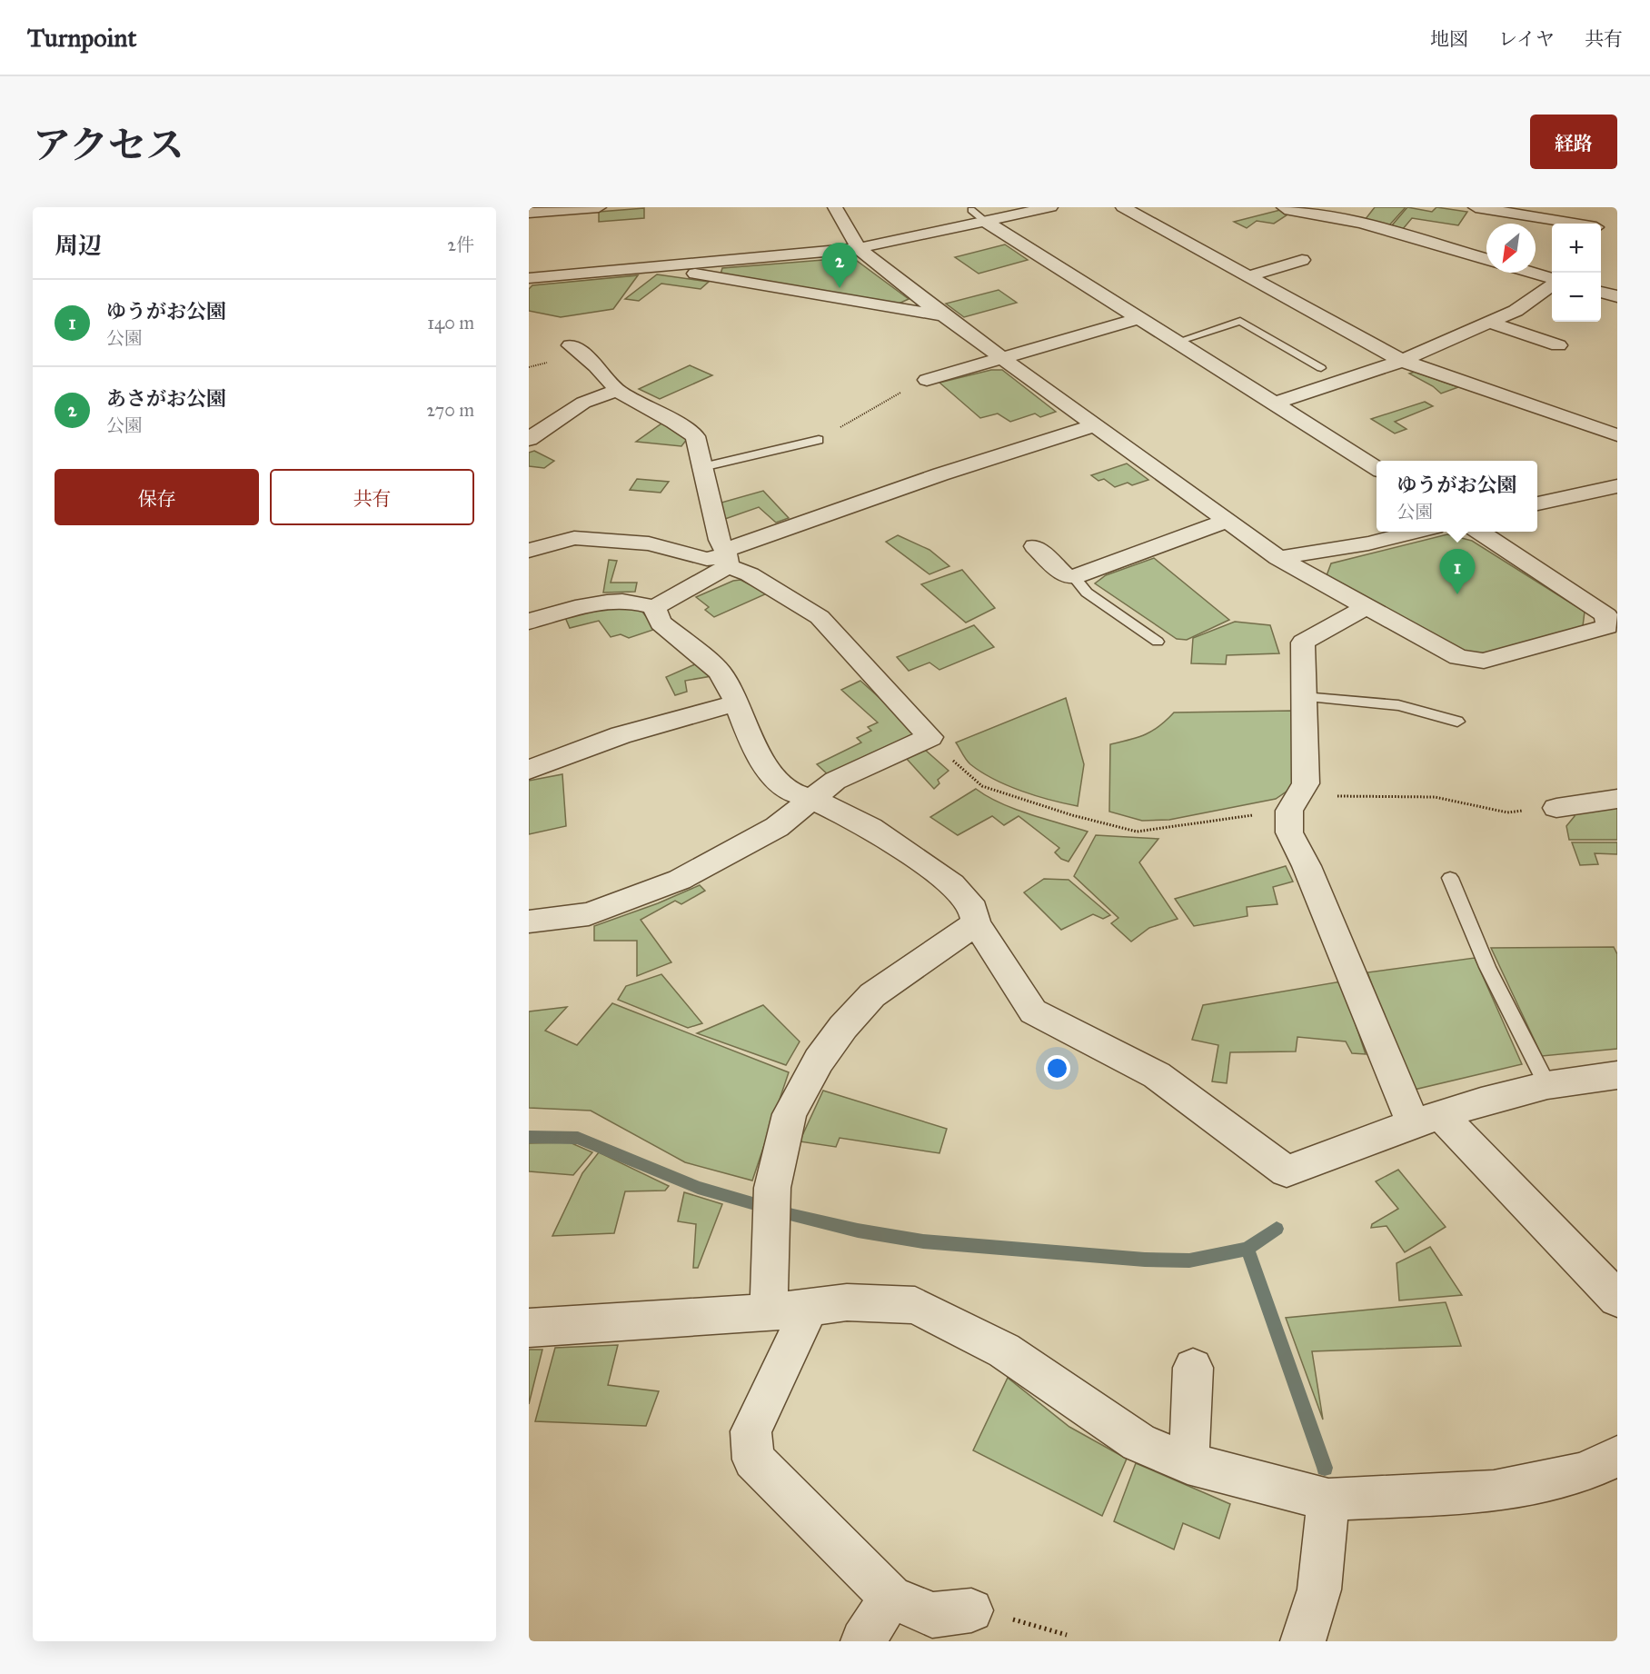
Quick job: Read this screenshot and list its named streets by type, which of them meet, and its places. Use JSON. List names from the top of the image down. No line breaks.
{"north":"bottom left","page":{"header":"Turnpoint","nav":["地図","レイヤ","共有"],"title":"アクセス","buttons":["経路",["保存","共有"]],"heading":["周辺","2件"],"map_buttons":["+","−"],"pins":["2","1"],"list":[{"mark":"1","name":"ゆうがお公園","note":"公園","value":"140 m"},{"mark":"2","name":"あさがお公園","note":"公園","value":"270 m"}],"popup":["ゆうがお公園","公園"]}}
